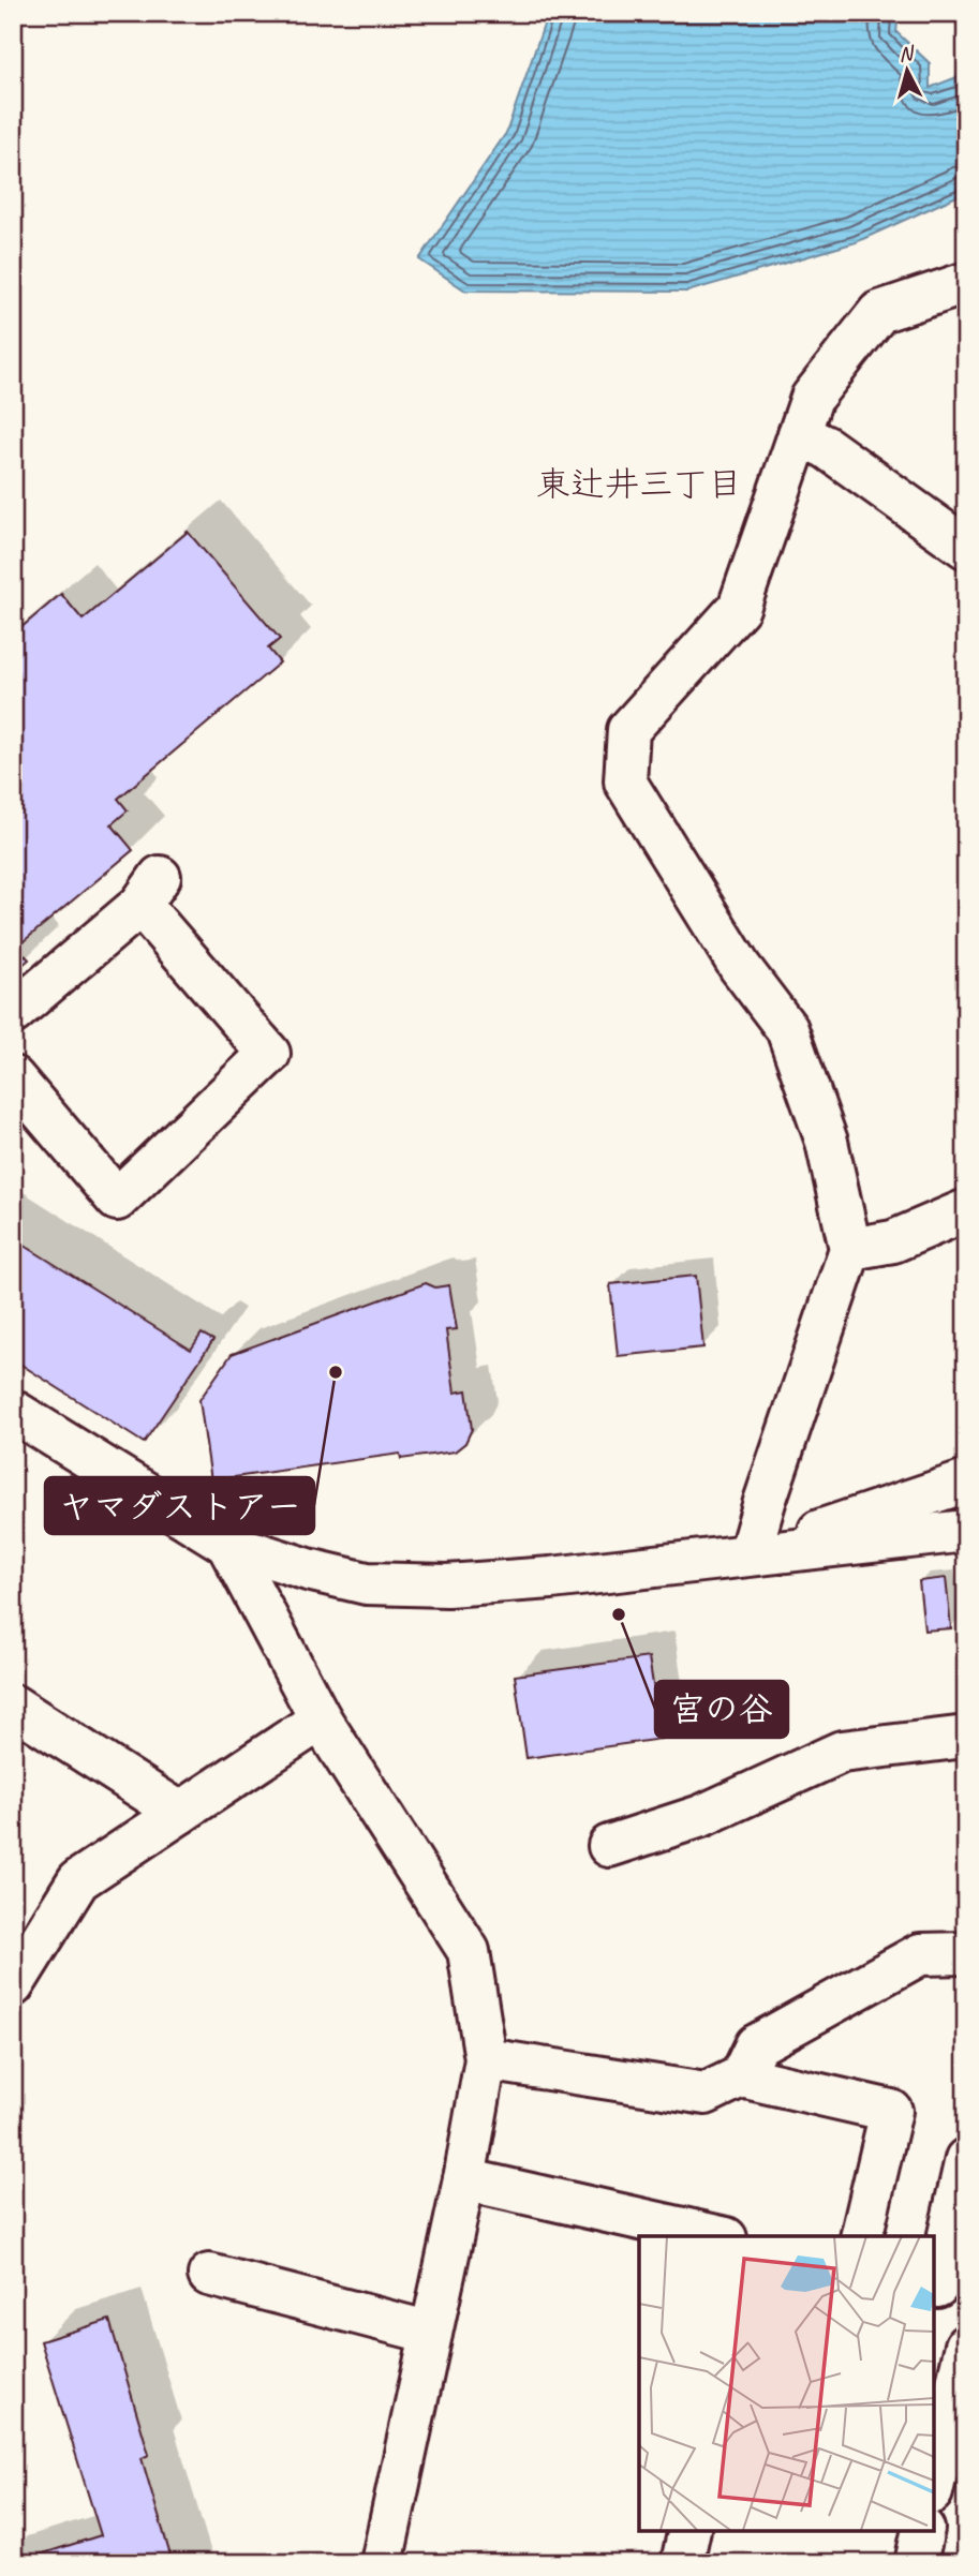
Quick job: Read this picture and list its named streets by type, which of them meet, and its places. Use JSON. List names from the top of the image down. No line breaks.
{"districts":["東辻井三丁目"],"places":["ヤマダストアー","宮の谷"],"north":"top"}
